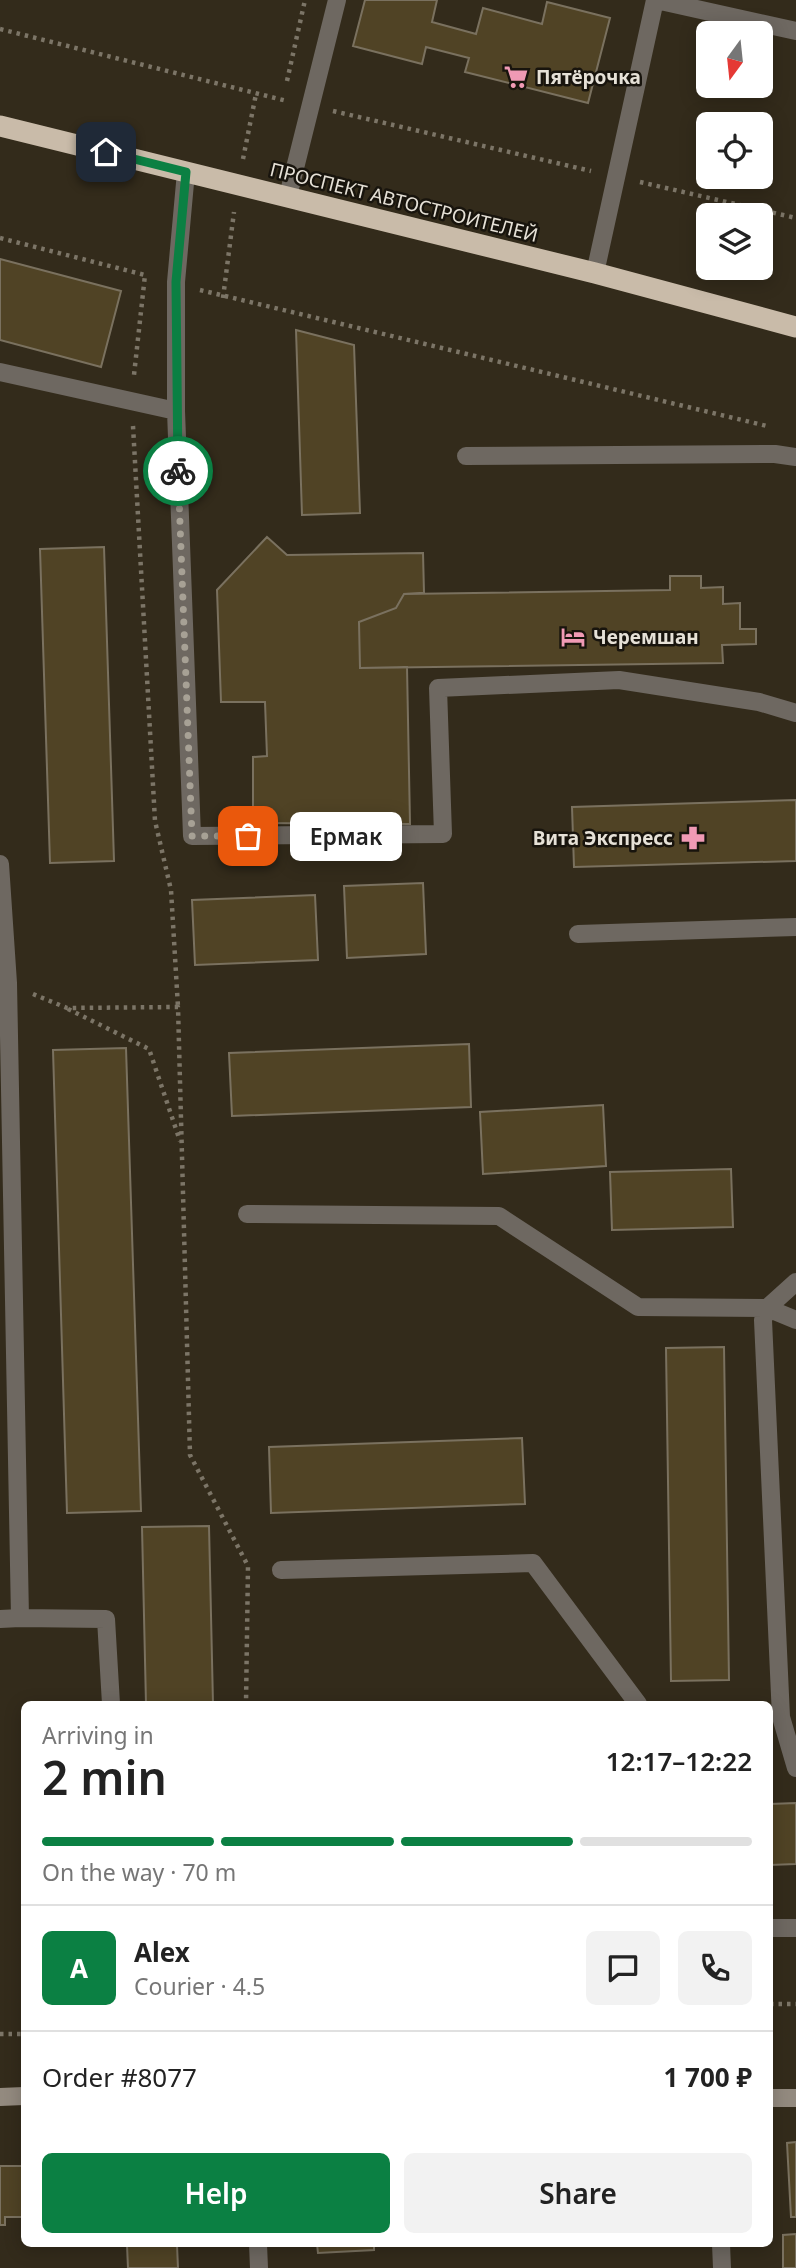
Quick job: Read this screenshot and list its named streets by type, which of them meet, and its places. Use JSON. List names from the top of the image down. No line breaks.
{"streets":{"highway":["ПРОСПЕКТ АВТОСТРОИТЕЛЕЙ"]},"places":{"supermarket":["Пятёрочка"],"hotel":["Черемшан"],"other":["Ермак"],"pharmacy":["Вита Экспресс"]},"north":"bottom","page":{"bubble":"Ермак","heading":["2 min","Arriving in","12:17–12:22"],"panel":["Alex","Courier · 4.5","Order #8077","1 700 ₽"],"bar":"On the way · 70 m","round":"A","buttons":["Help","Share"]}}
